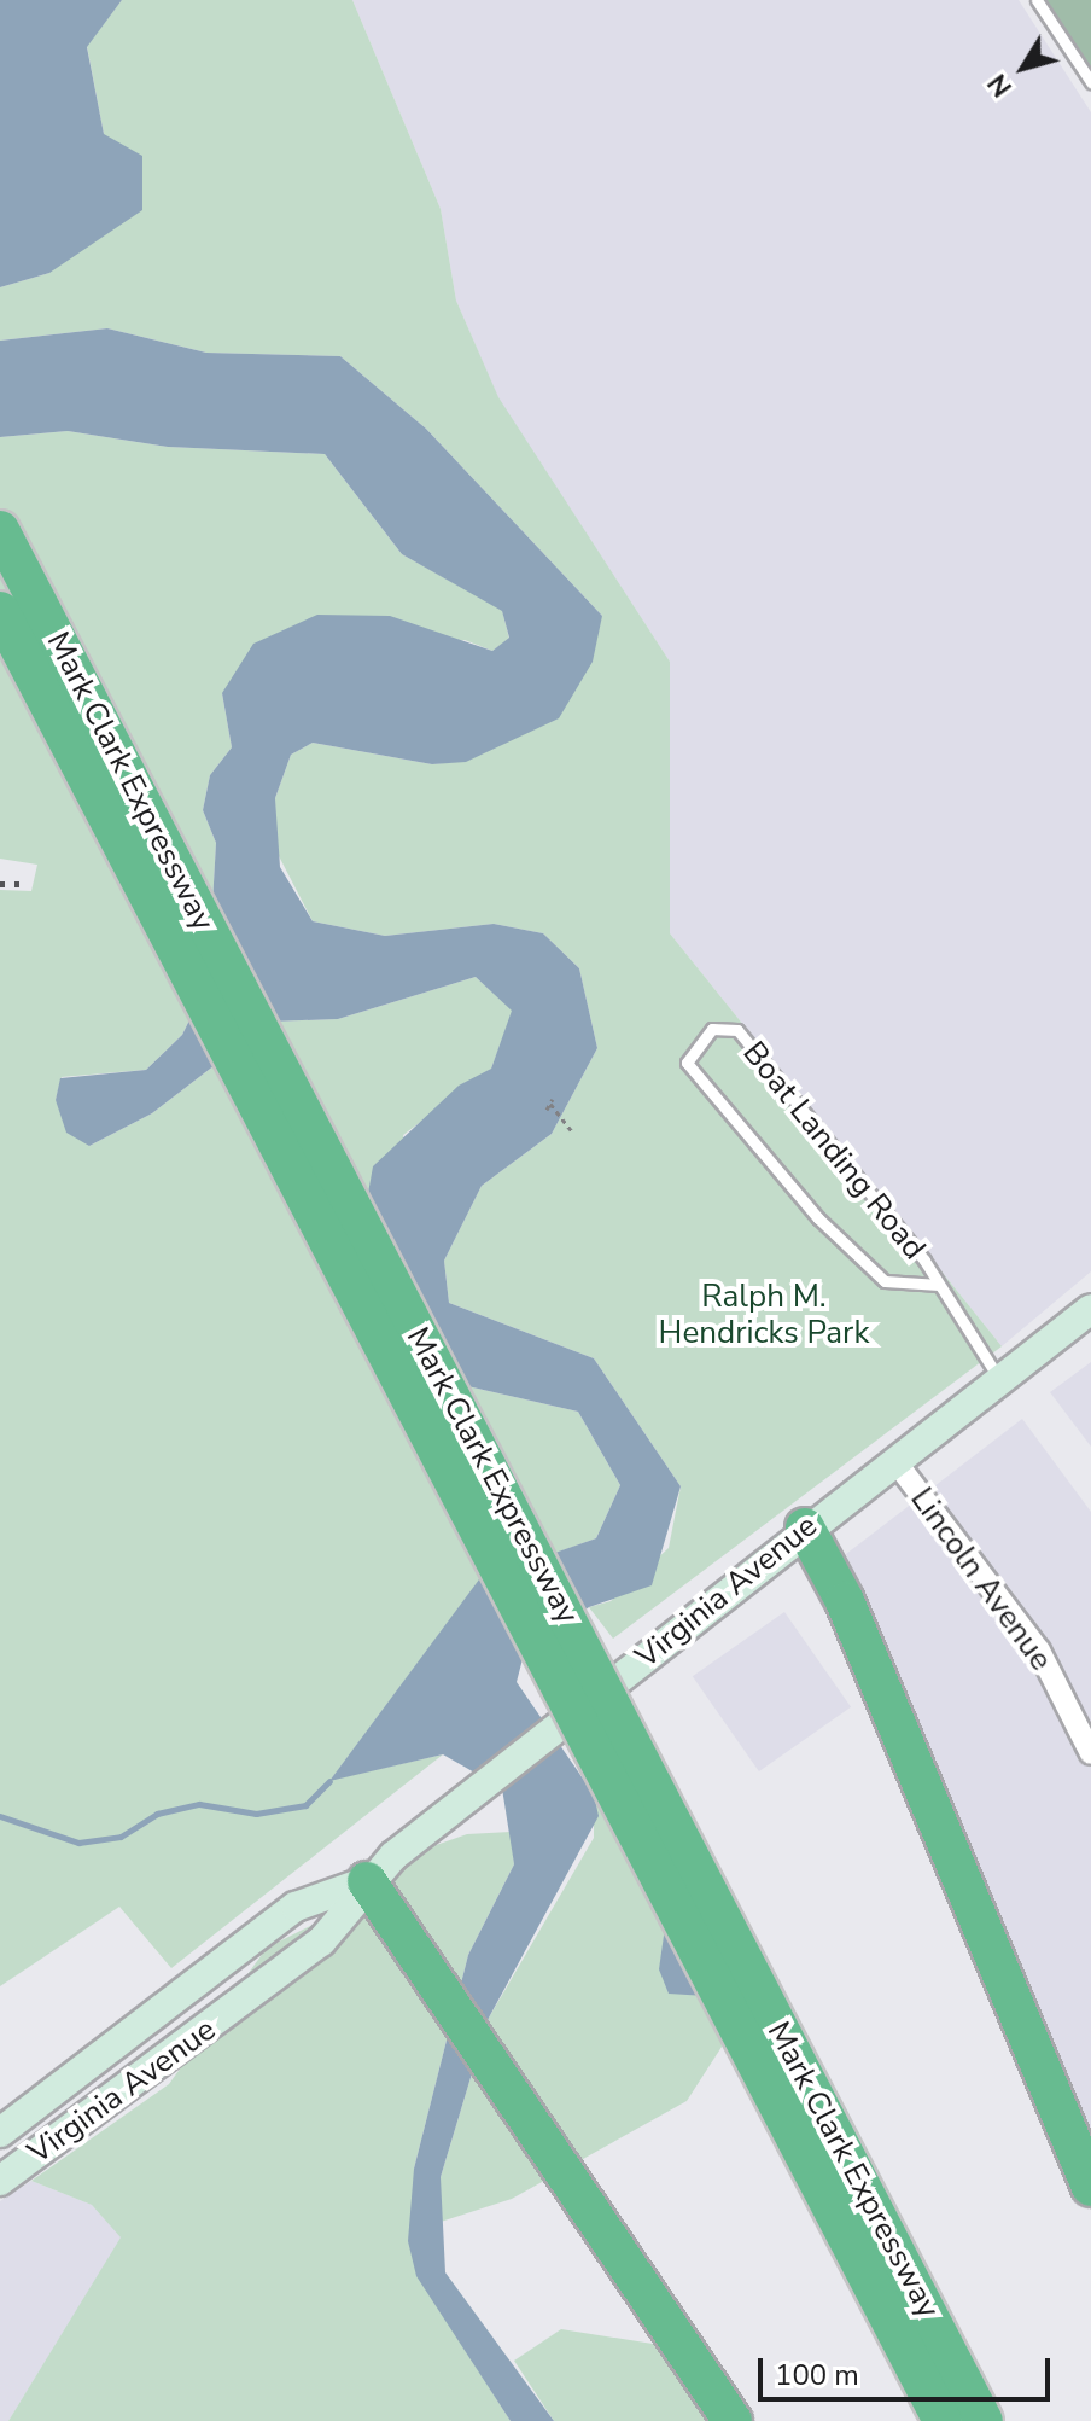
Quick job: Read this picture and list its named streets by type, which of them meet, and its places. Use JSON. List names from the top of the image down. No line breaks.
{"streets":{"highway":["Mark Clark Expressway"],"main road":["Virginia Avenue"],"street":["Lincoln Avenue"],"lane":["Boat Landing Road"]},"crossings":[["Boat Landing Road","Virginia Avenue"],["Lincoln Avenue","Virginia Avenue"]],"parks":["Ralph M. Hendricks Park"],"scale_bar":"100 m","north":"bottom left"}
